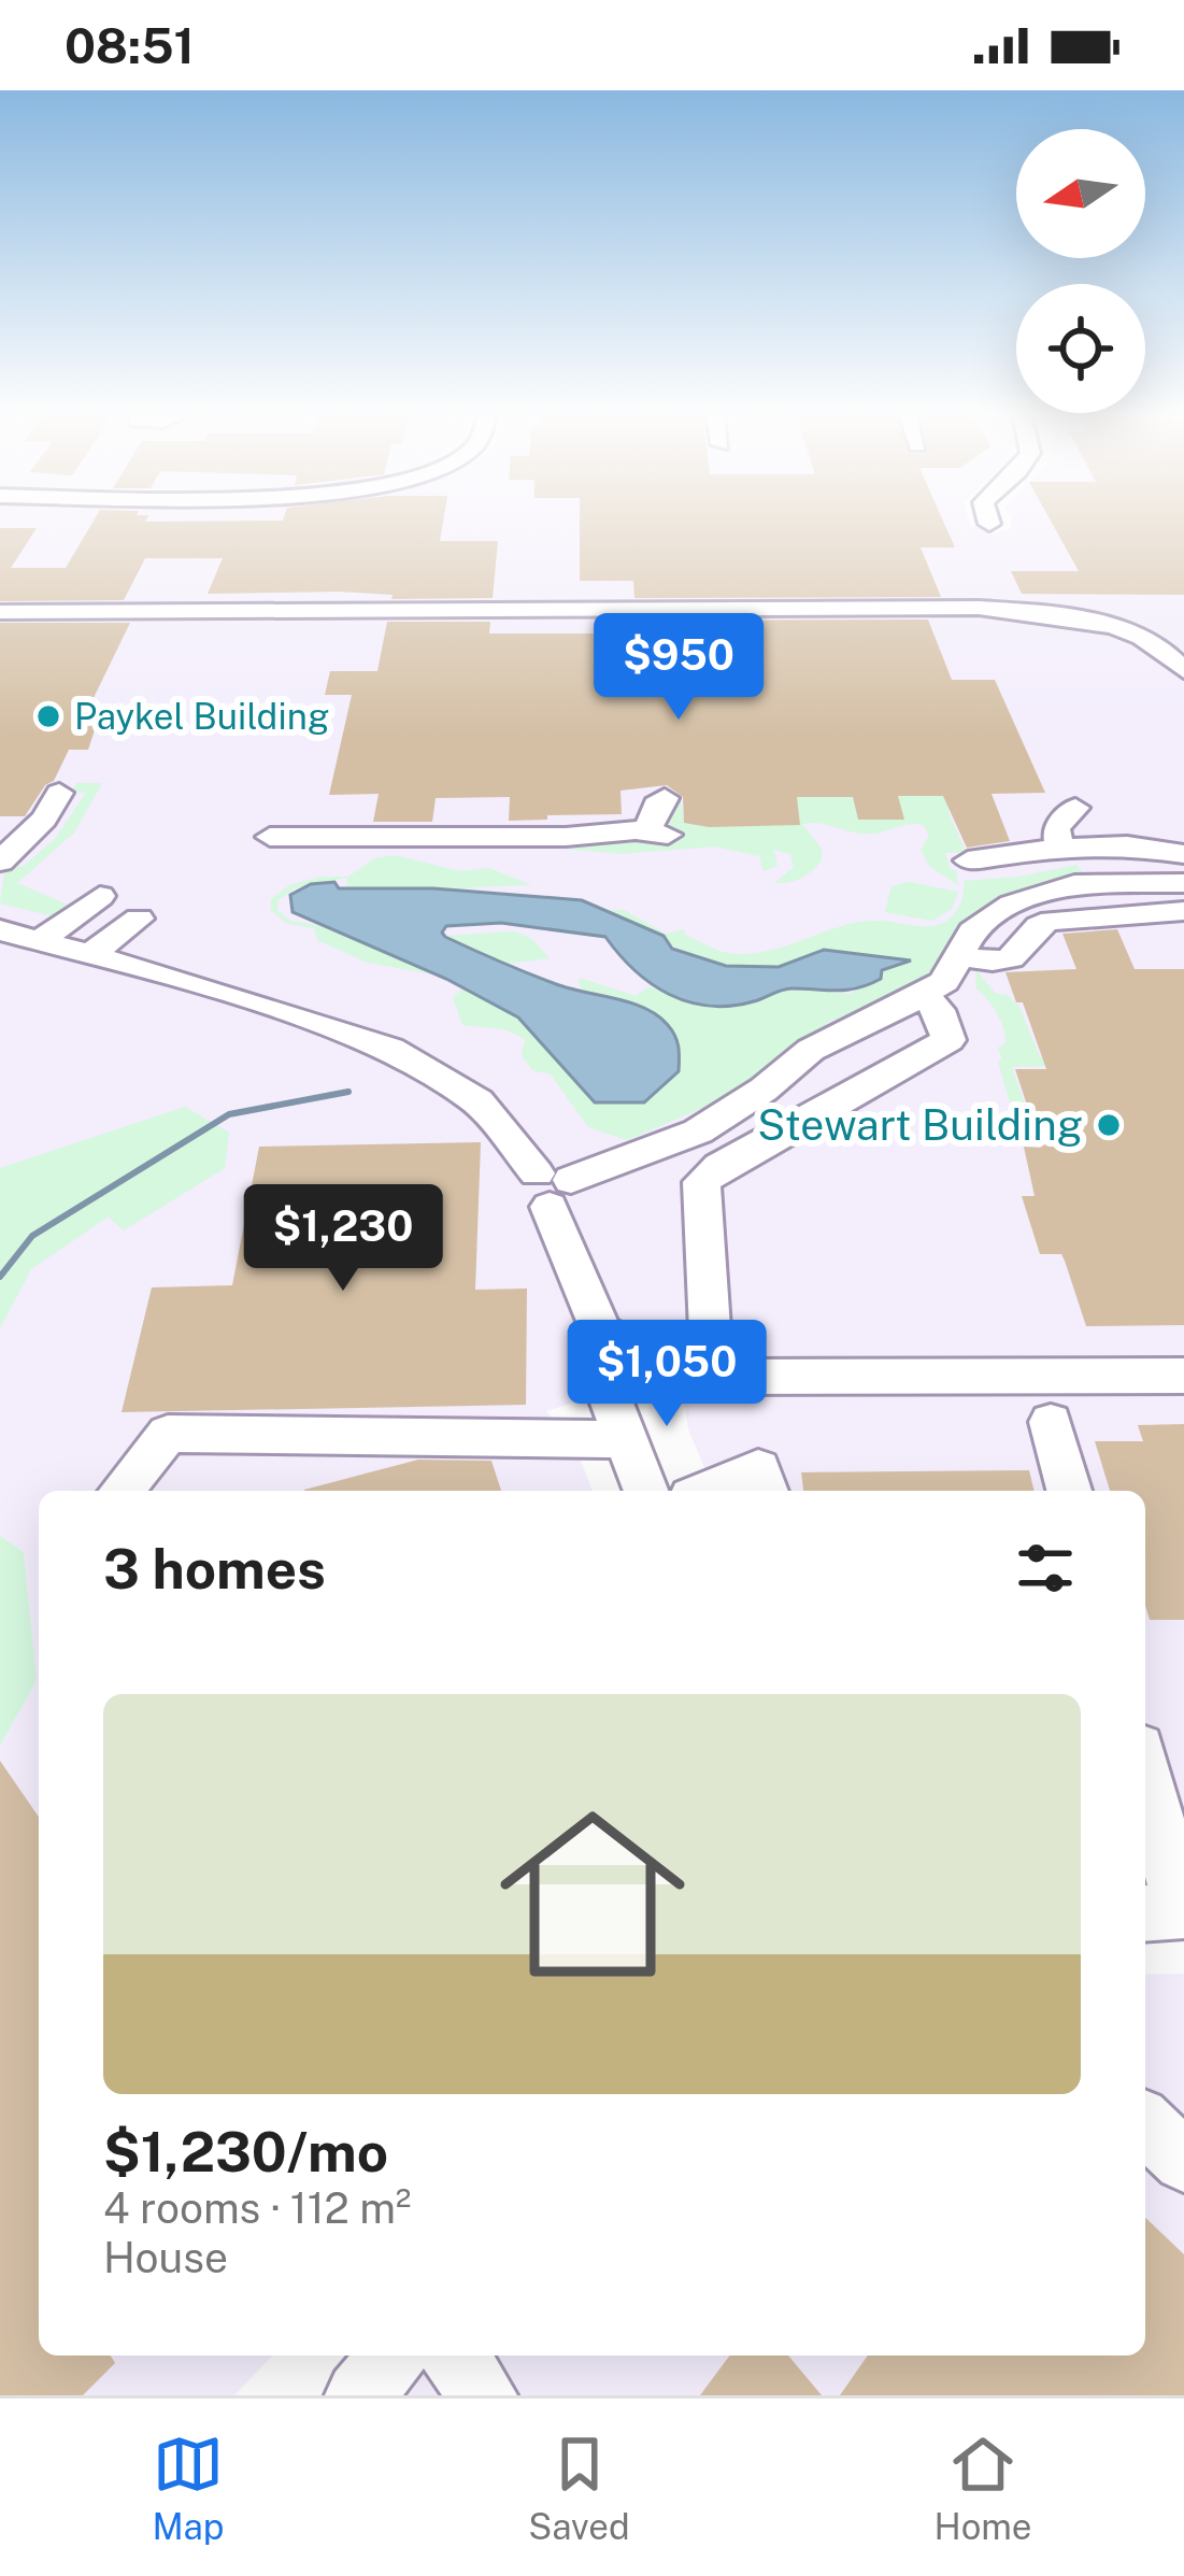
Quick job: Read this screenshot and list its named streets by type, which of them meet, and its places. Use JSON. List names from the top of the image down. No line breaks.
{"places":["Paykel Building","Stewart Building"],"north":"left","page":{"status":"08:51","price":["$950","$1,230","$1,050"],"heading":"3 homes","list":[{"name":"$1,230/mo","note":"4 rooms · 112 m² · House"}],"tabs":["Map","Saved","Home"]}}
